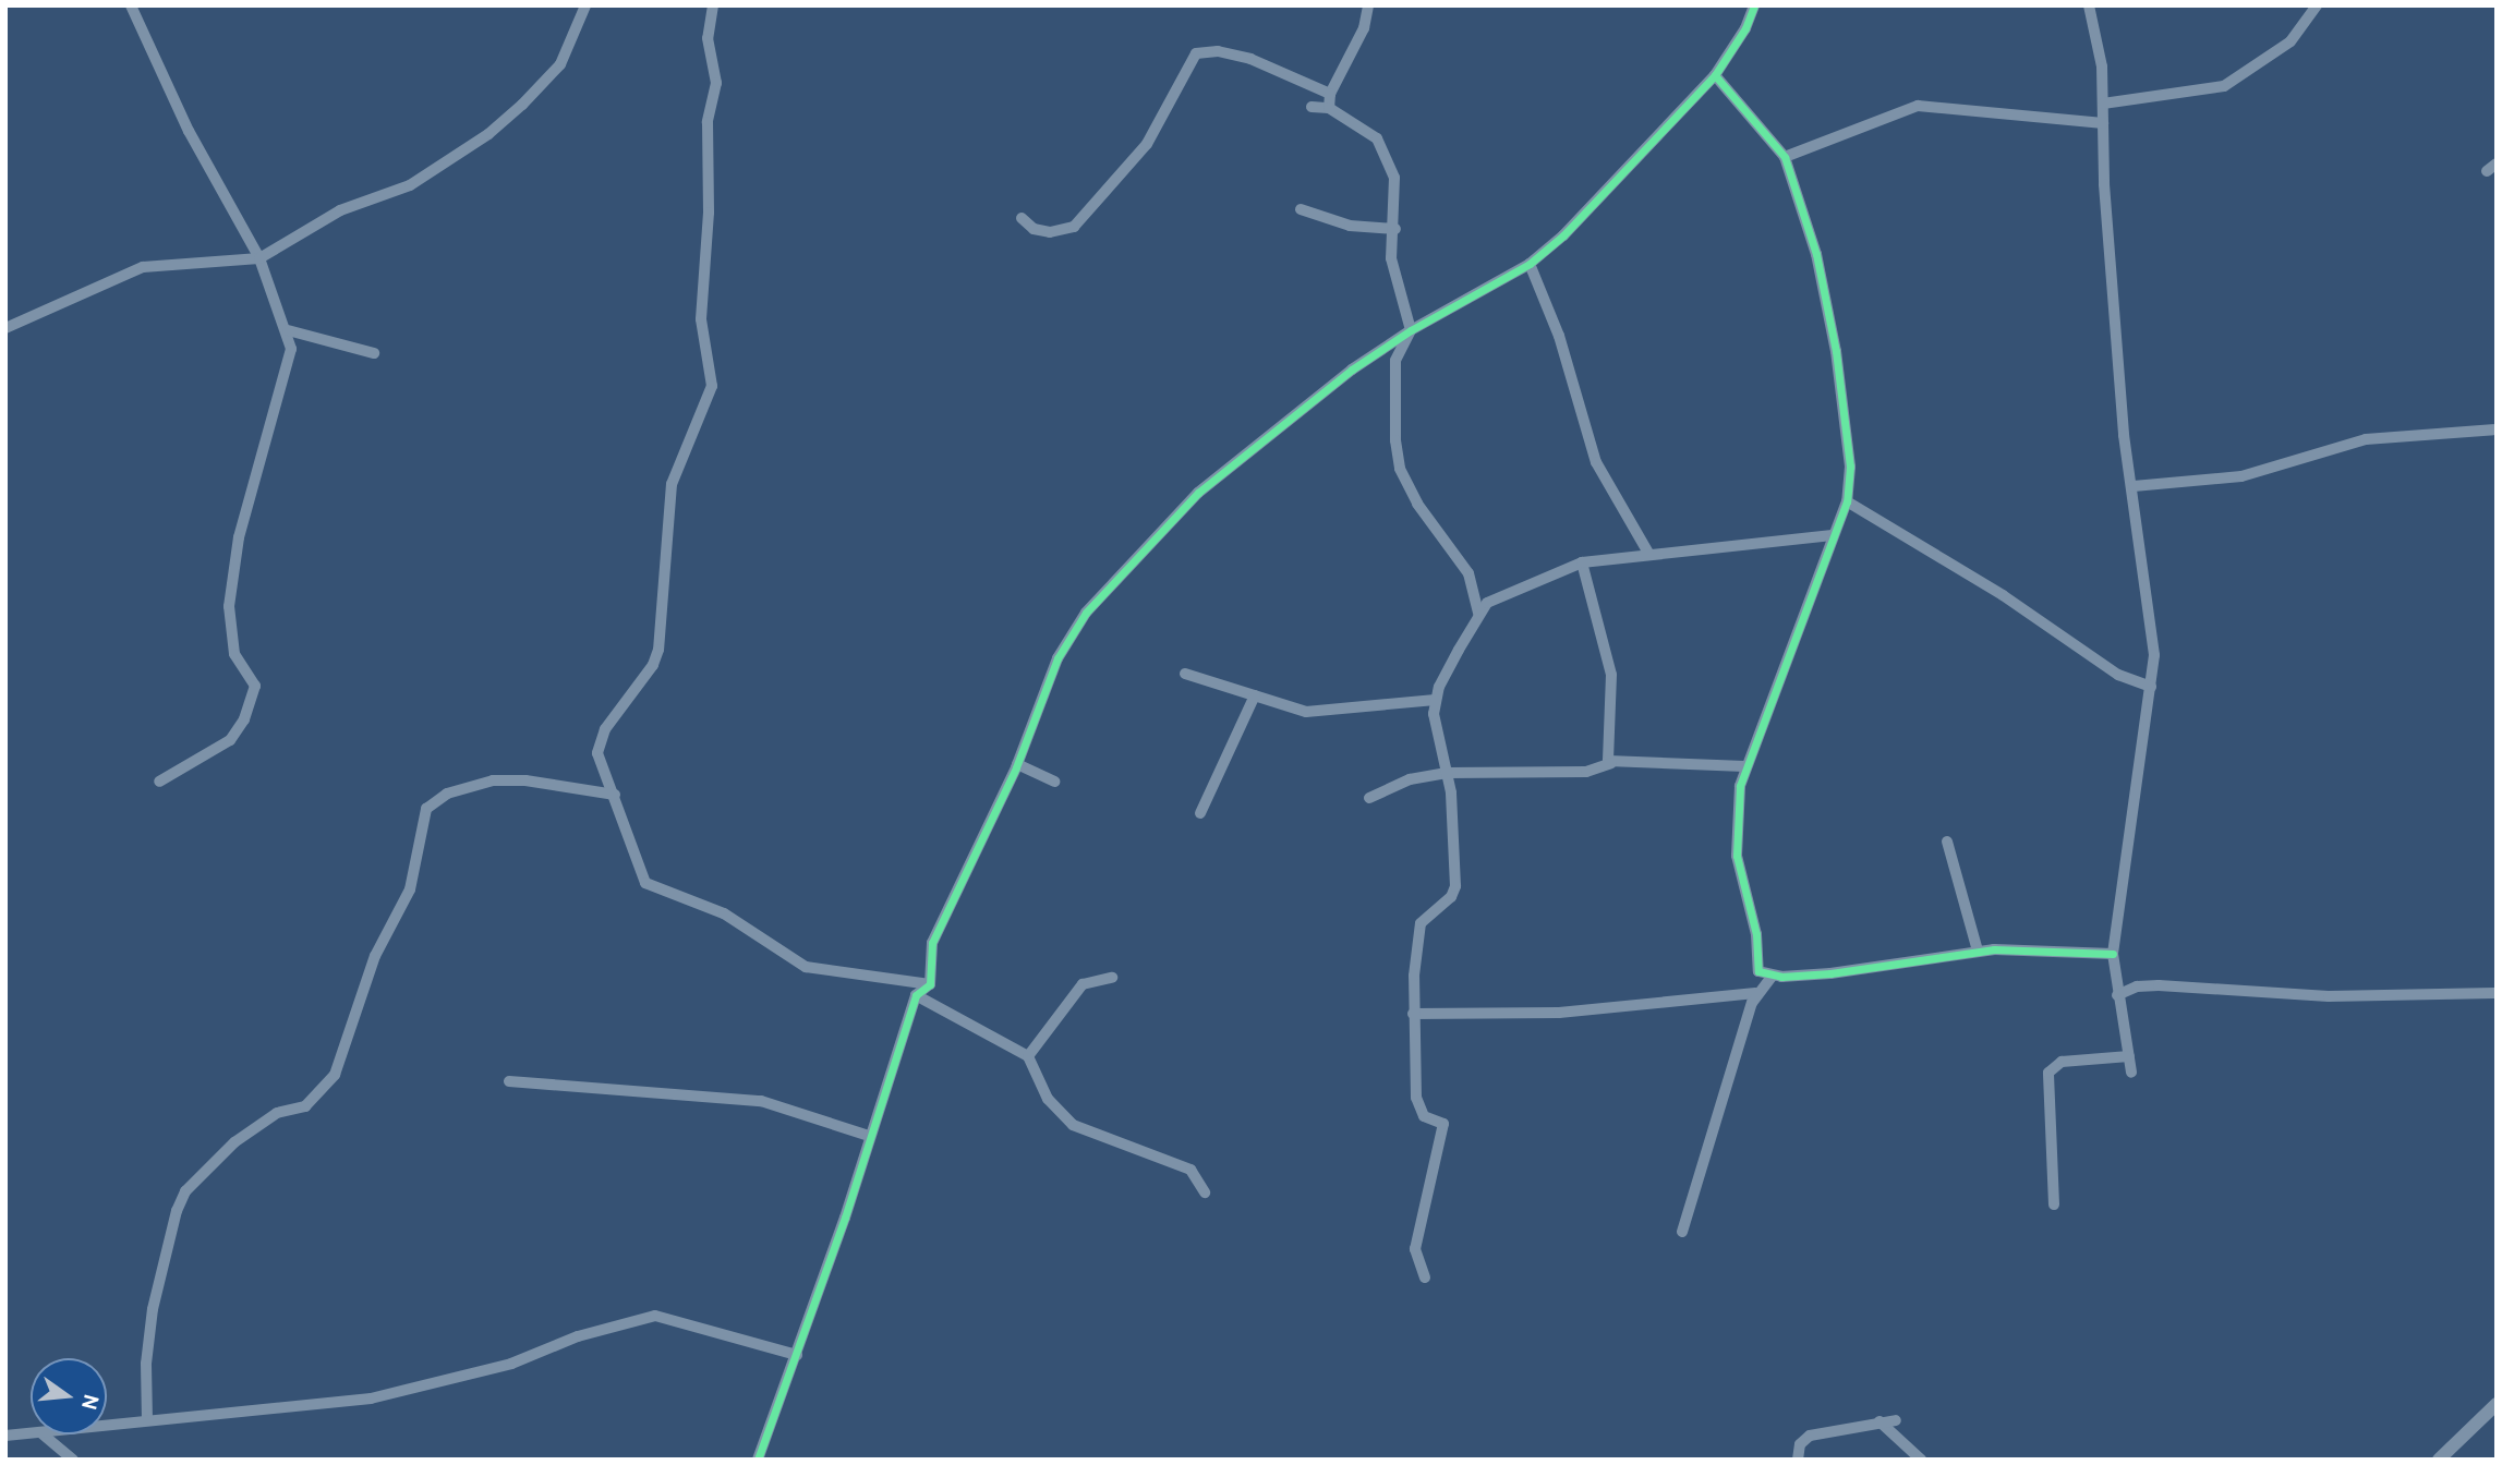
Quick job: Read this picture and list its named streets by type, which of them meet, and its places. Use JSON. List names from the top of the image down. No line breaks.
{"north":"right"}
